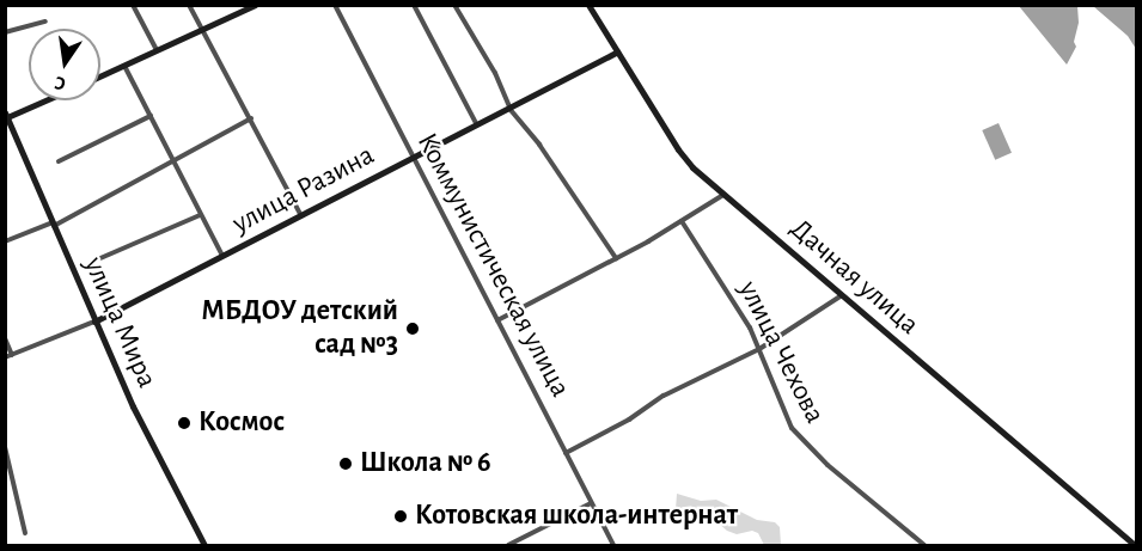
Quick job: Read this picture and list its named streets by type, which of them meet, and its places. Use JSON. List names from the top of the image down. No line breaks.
{"streets":{"street":["улица Разина","Коммунистическая улица","Дачная улица","улица Мира","улица Чехова"]},"crossings":[["улица Разина","Коммунистическая улица"],["улица Разина","Дачная улица"],["улица Разина","улица Мира"]],"places":["МБДОУ детский сад №3","Космос","Школа № 6","Котовская школа-интернат"],"north":"bottom"}
